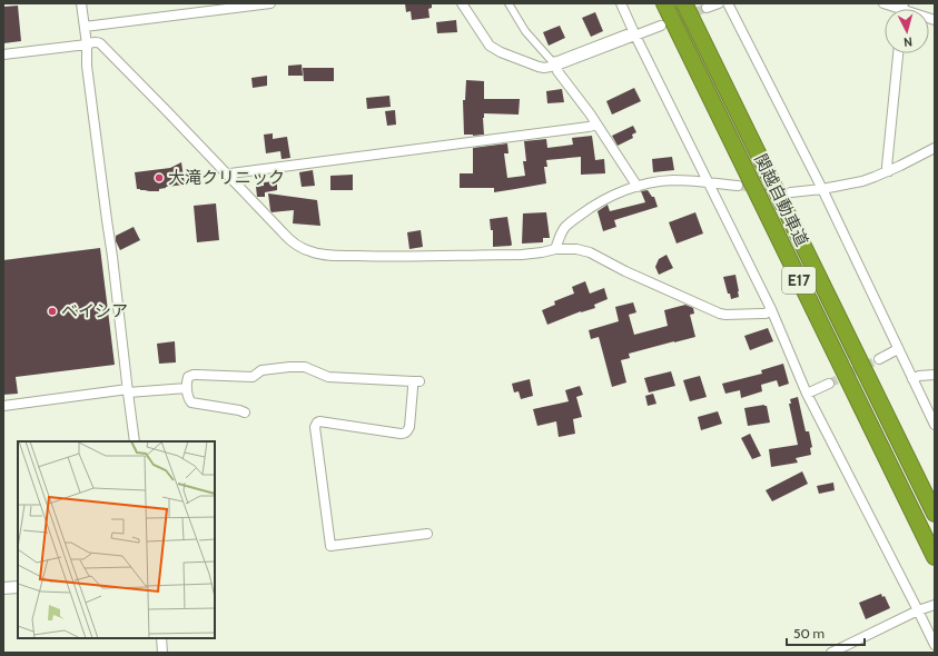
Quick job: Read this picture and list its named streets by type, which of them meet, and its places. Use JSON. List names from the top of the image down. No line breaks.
{"streets":{"highway":["関越自動車道","E17"]},"places":["大滝クリニック","ベイシア"],"scale_bar":"50 m","north":"bottom"}
